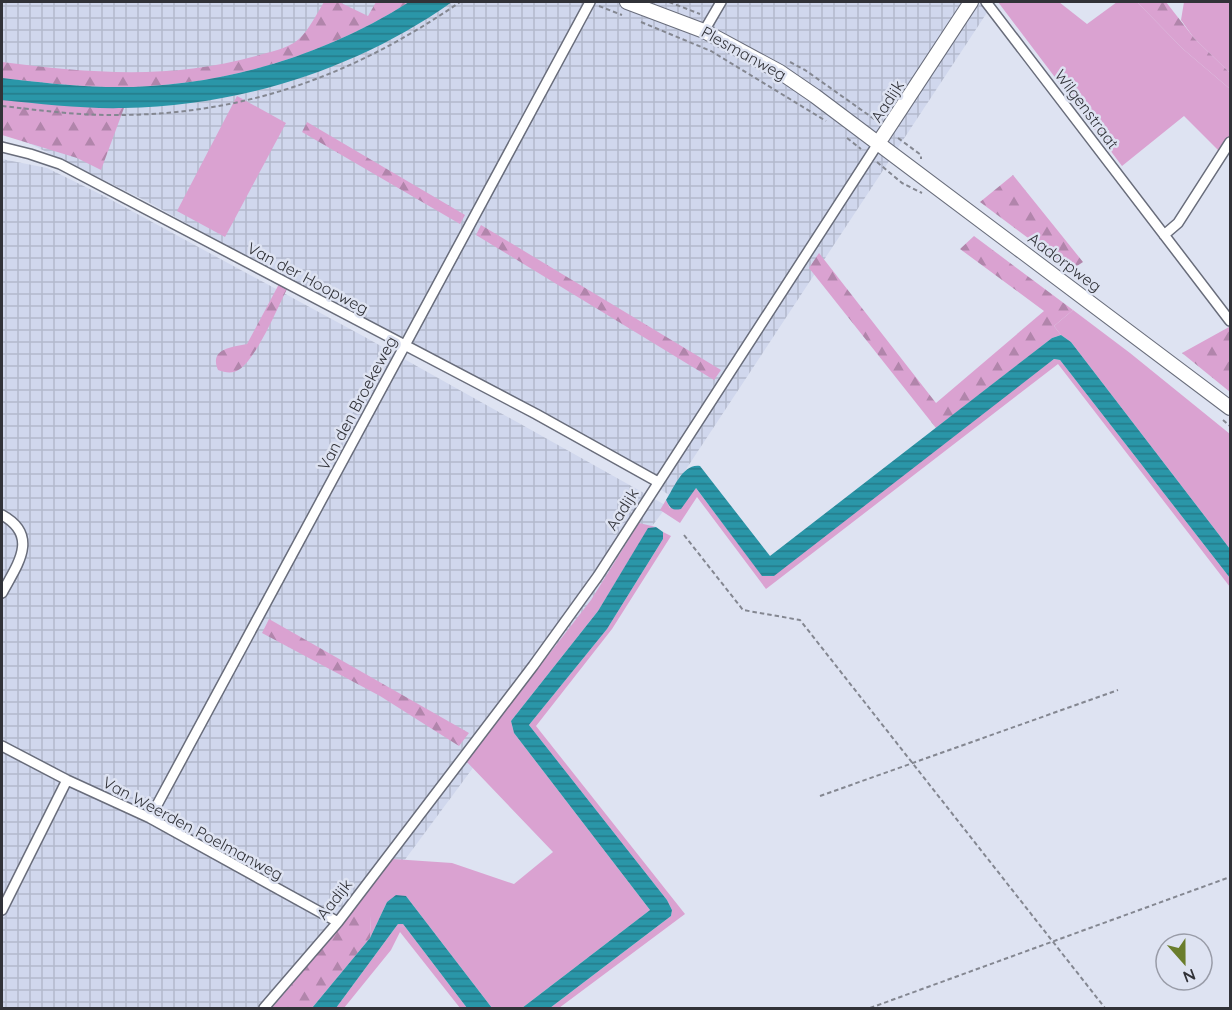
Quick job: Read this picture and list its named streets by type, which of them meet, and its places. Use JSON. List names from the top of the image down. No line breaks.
{"streets":{"main road":["Plesmanweg","Aadijk","Aadorpweg"],"street":["Wilgenstraat","Van der Hoopweg","Van den Broekeweg","Van Weerden Poelmanweg"]},"crossings":[["Plesmanweg","Aadijk"],["Plesmanweg","Aadorpweg"],["Aadijk","Aadorpweg"],["Aadijk","Van der Hoopweg"],["Aadijk","Van Weerden Poelmanweg"],["Van der Hoopweg","Van den Broekeweg"],["Van den Broekeweg","Van Weerden Poelmanweg"]],"north":"bottom"}
